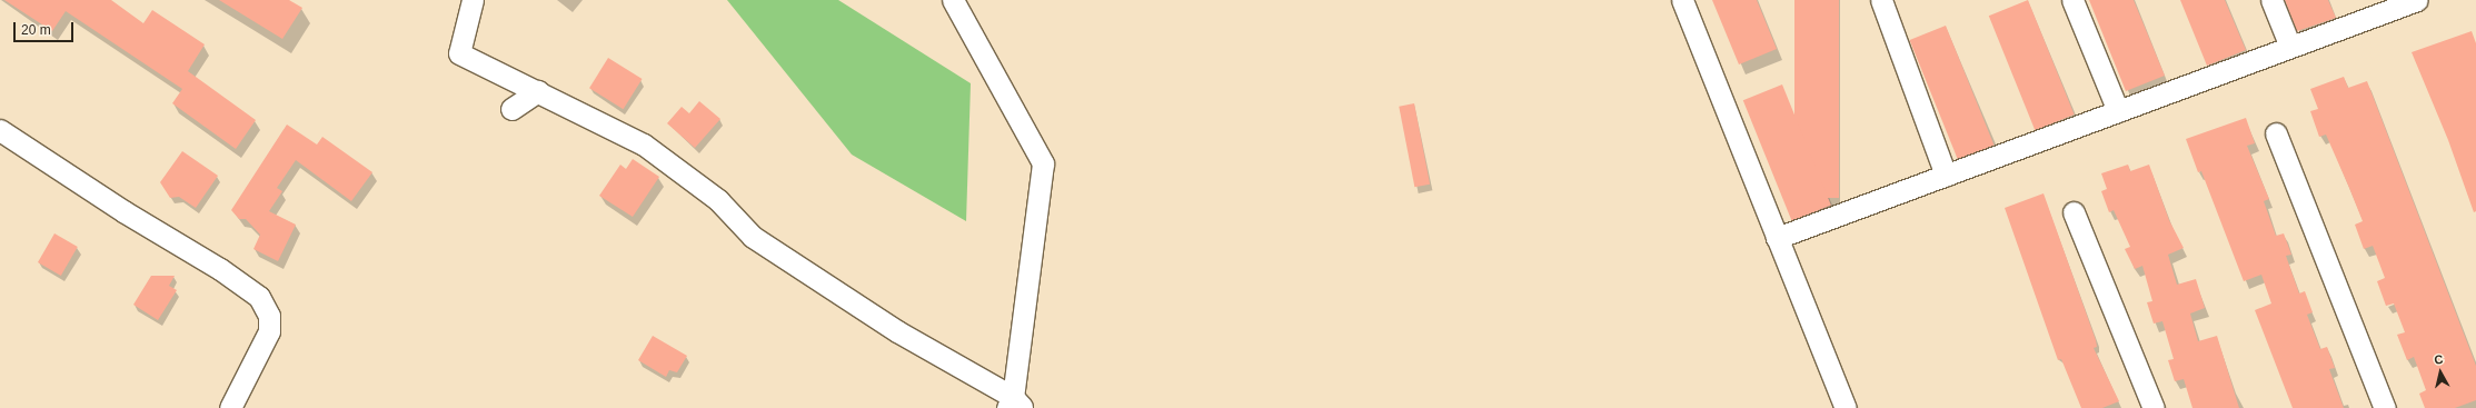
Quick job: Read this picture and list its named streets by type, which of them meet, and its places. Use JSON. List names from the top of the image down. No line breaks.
{"scale_bar":"20 m","north":"top"}
